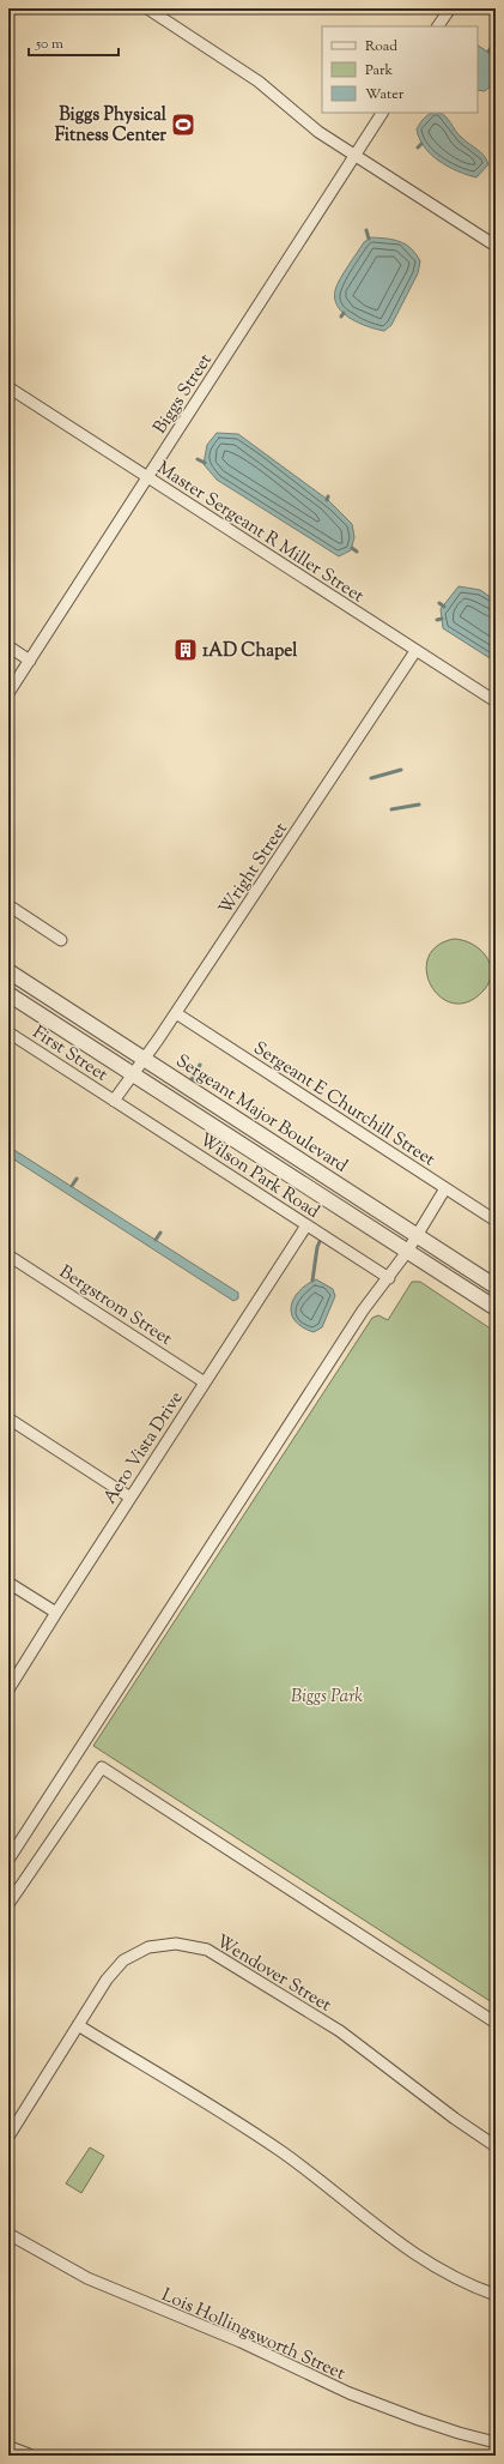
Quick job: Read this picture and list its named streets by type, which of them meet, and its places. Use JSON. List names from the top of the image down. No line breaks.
{"streets":{"street":["Biggs Street","Master Sergeant R Miller Street","Wright Street","First Street","Sergeant E Churchill Street","Sergeant Major Boulevard","Wilson Park Road","Bergstrom Street","Aero Vista Drive","Wendover Street","Lois Hollingsworth Street"]},"crossings":[["Biggs Street","Master Sergeant R Miller Street"],["Master Sergeant R Miller Street","Wright Street"],["Wright Street","First Street"],["Wright Street","Sergeant E Churchill Street"],["Wright Street","Sergeant Major Boulevard"],["Wright Street","Wilson Park Road"],["First Street","Wilson Park Road"],["Wilson Park Road","Aero Vista Drive"],["Bergstrom Street","Aero Vista Drive"]],"parks":["Biggs Park"],"places":{"sports":["Biggs Physical Fitness Center"],"building":["1AD Chapel"]},"legend":["Road","Park","Water"],"scale_bar":"50 m"}
